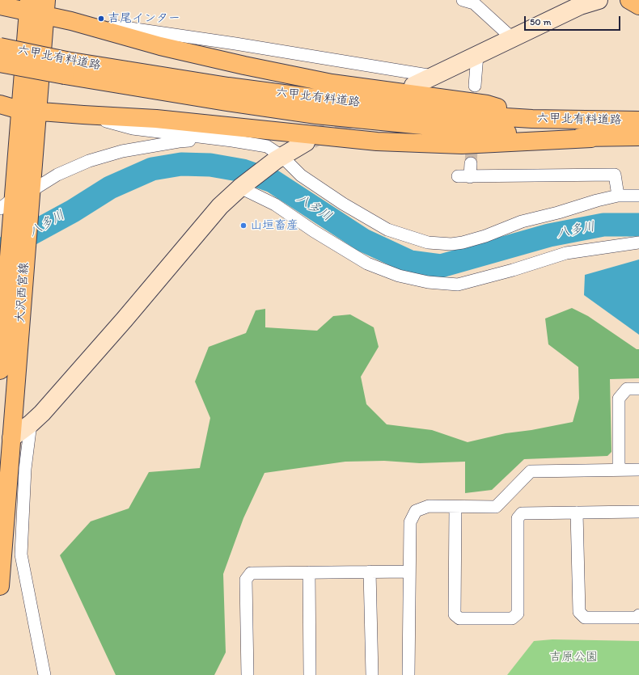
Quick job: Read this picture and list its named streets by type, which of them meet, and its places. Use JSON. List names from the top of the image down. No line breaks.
{"streets":{"main road":["六甲北有料道路","大沢西宮線"]},"water":["八多川"],"parks":["吉原公園"],"places":["吉尾インター","山垣畜産"],"scale_bar":"50 m"}
